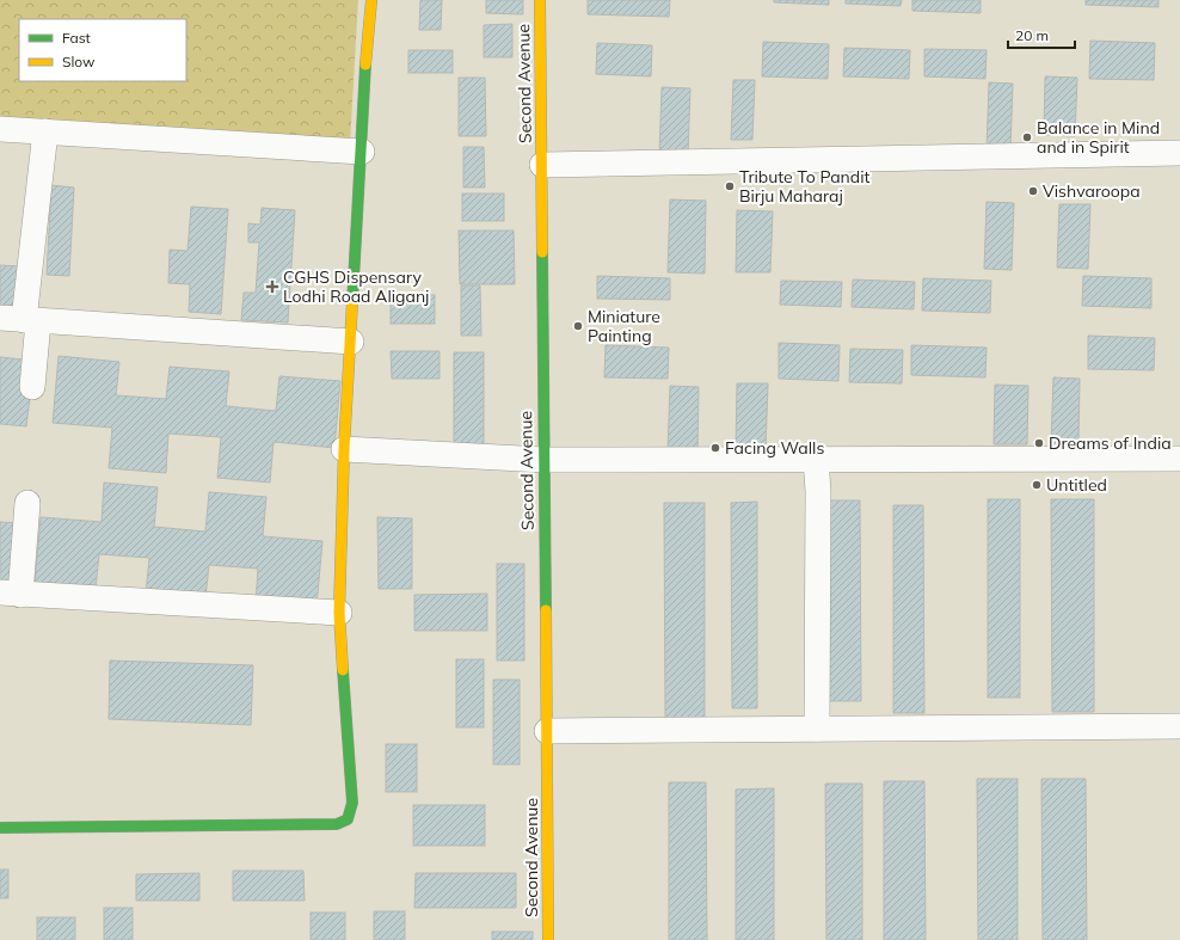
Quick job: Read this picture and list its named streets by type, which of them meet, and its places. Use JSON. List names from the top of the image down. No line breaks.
{"streets":{"street":["Second Avenue"]},"places":{"other":["Balance in Mind and in Spirit","Tribute To Pandit Birju Maharaj","Vishvaroopa","Miniature Painting","Dreams of India","Facing Walls","Untitled"],"health":["CGHS Dispensary Lodhi Road Aliganj"]},"legend":["Fast","Slow"],"scale_bar":"20 m"}
